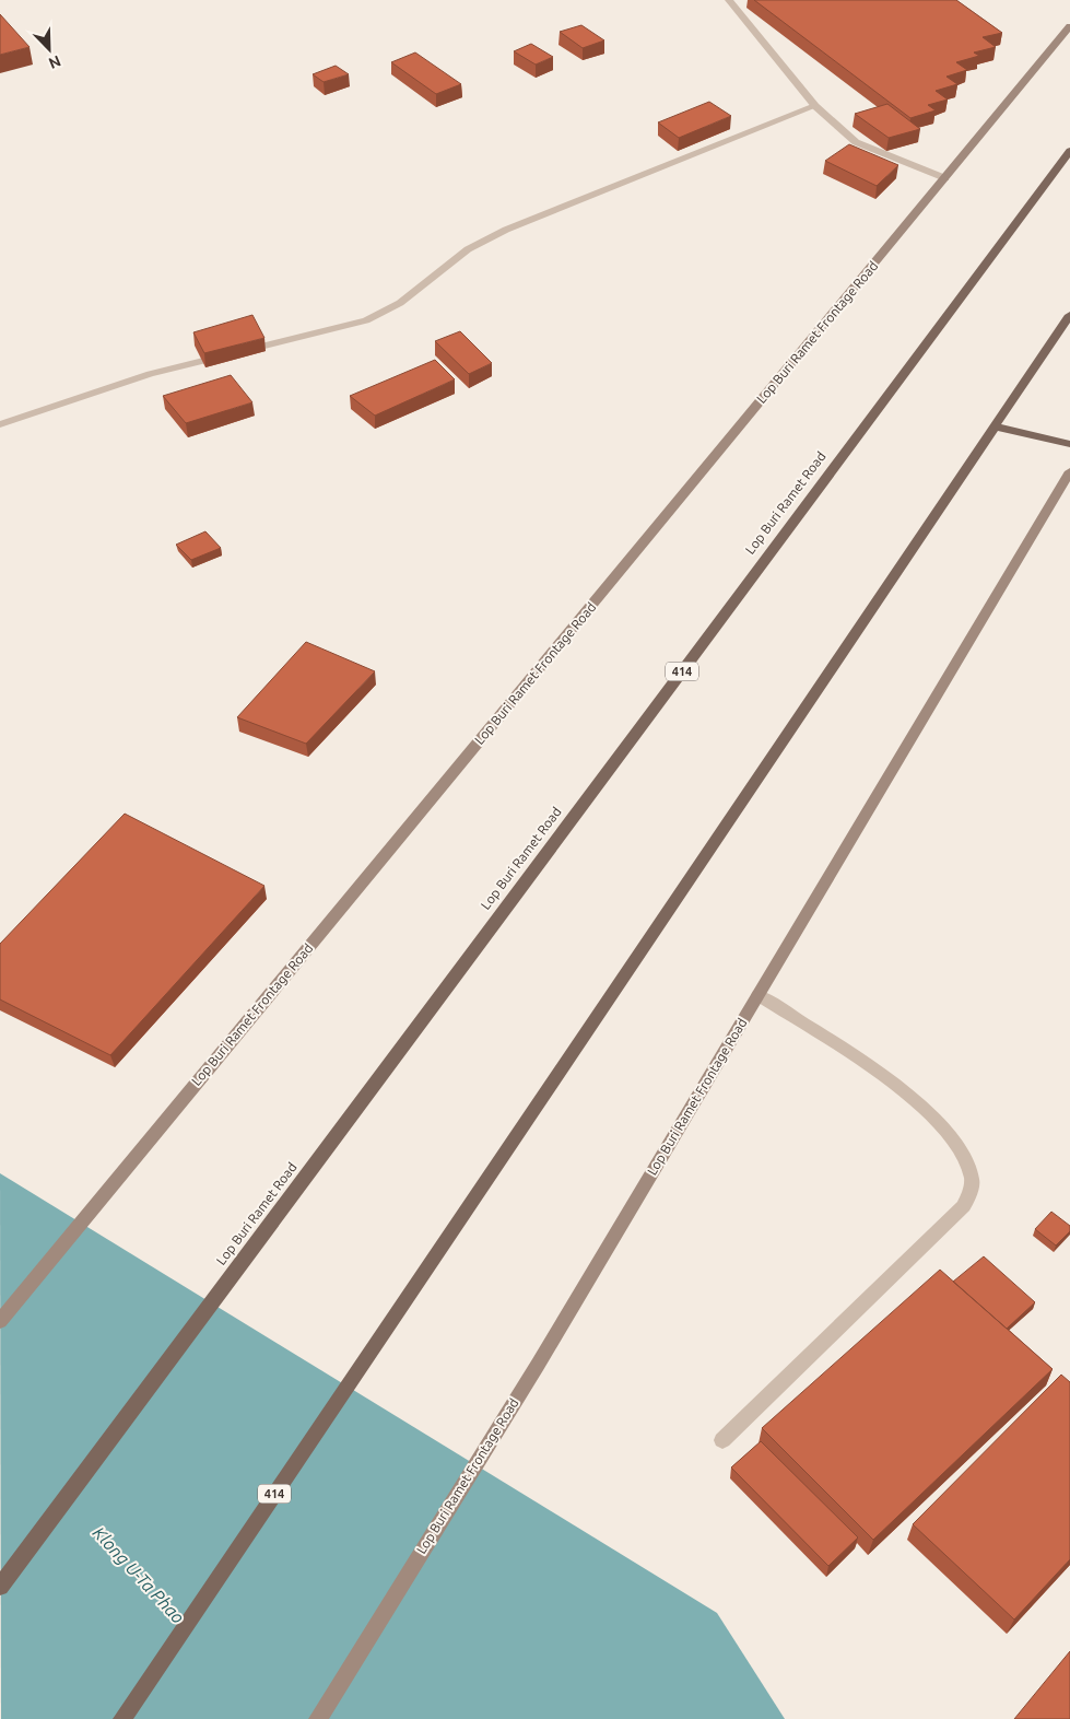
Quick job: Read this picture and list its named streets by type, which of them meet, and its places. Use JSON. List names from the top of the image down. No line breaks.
{"streets":{"main road":["Lop Buri Ramet Frontage Road","Lop Buri Ramet Road","414"]},"water":["Klong U-Ta Phao"],"north":"bottom right"}
